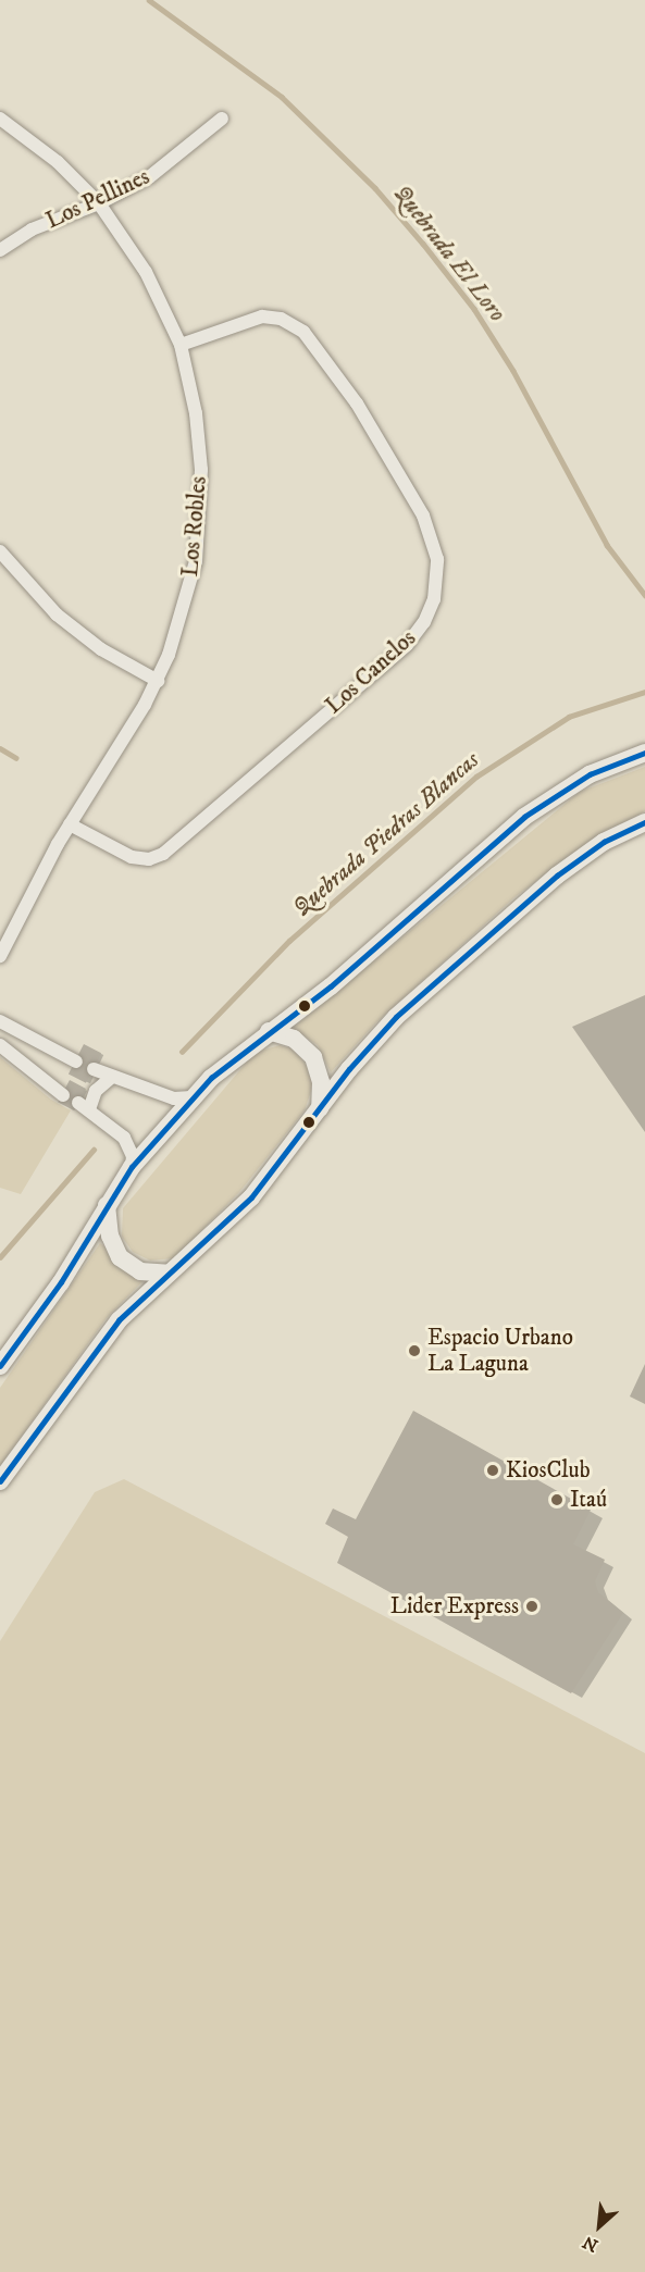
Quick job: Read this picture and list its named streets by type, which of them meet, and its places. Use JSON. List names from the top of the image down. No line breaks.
{"streets":{"street":["Los Pellines","Los Robles","Los Canelos"]},"crossings":[["Los Pellines","Los Robles"],["Los Robles","Los Canelos"]],"water":["Quebrada El Loro","Quebrada Piedras Blancas"],"places":["Espacio Urbano La Laguna","KiosClub","Itaú","Lider Express"],"north":"bottom left"}
